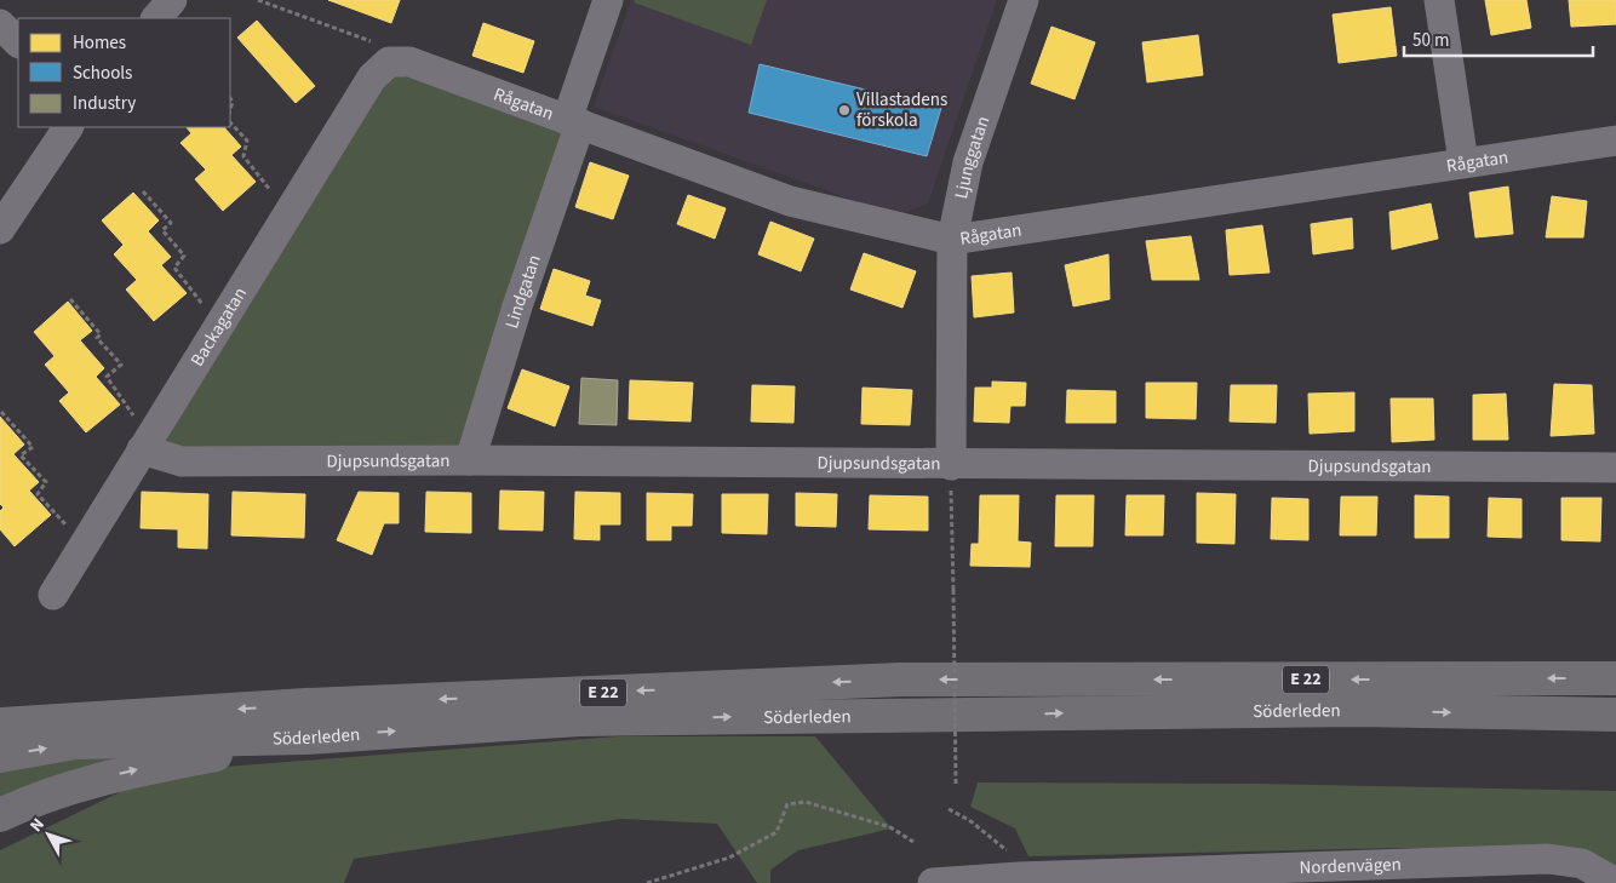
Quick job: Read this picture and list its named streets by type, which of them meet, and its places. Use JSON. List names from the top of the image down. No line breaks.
{"streets":{"highway":["E 22","Söderleden"],"street":["Rågatan","Ljunggatan","Lindgatan","Backagatan","Djupsundsgatan","Nordenvägen"]},"crossings":[["Rågatan","Ljunggatan"],["Rågatan","Lindgatan"],["Rågatan","Backagatan"],["Ljunggatan","Djupsundsgatan"],["Lindgatan","Djupsundsgatan"],["Backagatan","Djupsundsgatan"],["E 22","Söderleden"]],"places":["Villastadens förskola"],"legend":["Homes","Schools","Industry"],"scale_bar":"50 m","north":"top left"}
